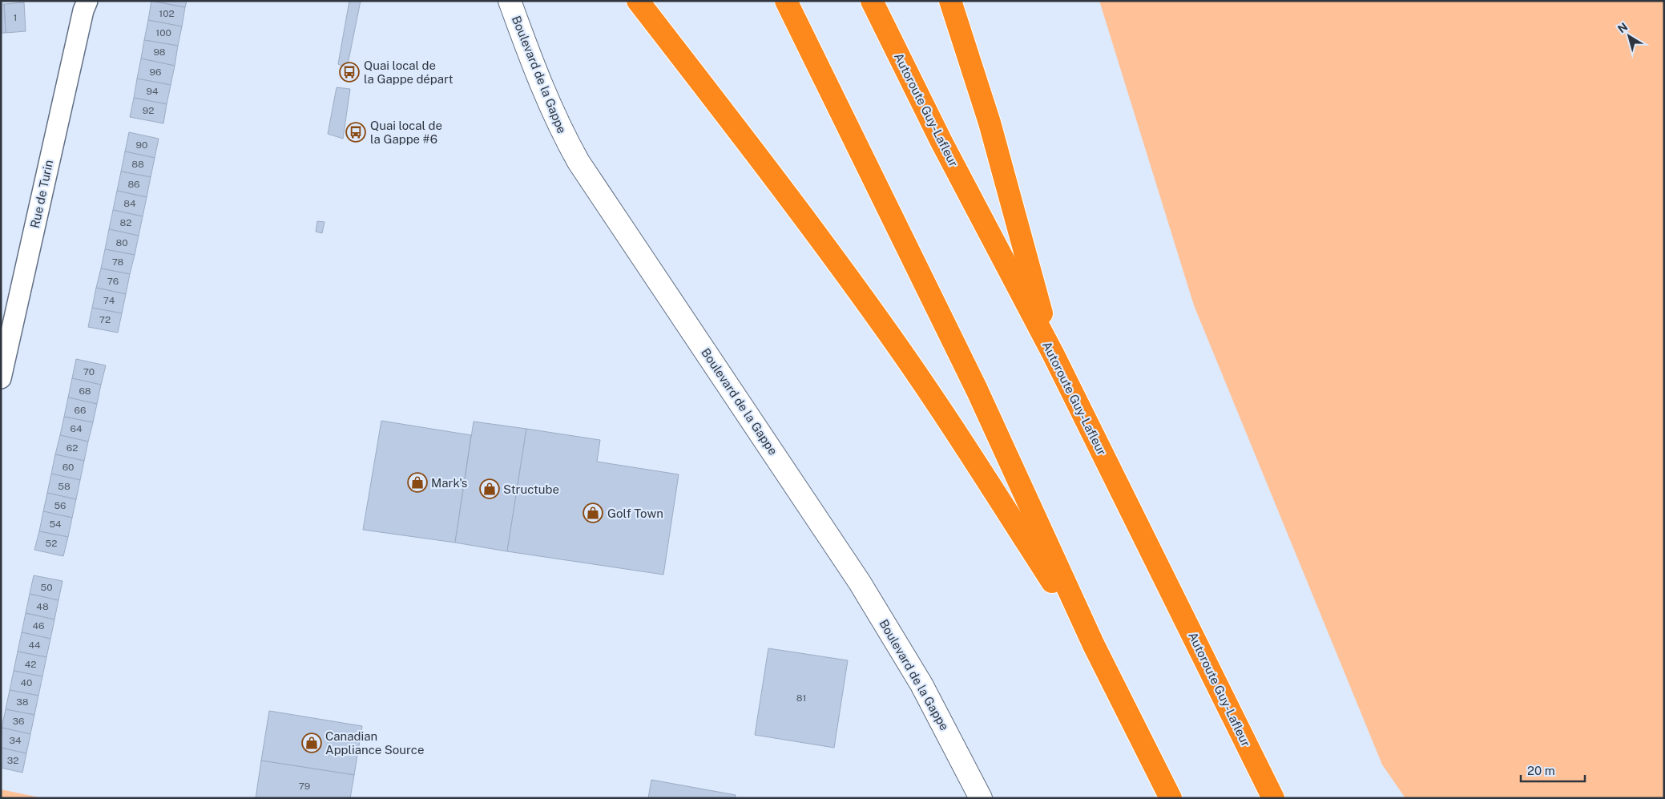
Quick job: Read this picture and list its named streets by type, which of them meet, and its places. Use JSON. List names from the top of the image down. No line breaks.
{"streets":{"highway":["Autoroute Guy-Lafleur"],"street":["Boulevard de la Gappe","Rue de Turin"]},"places":{"bus stop":["Quai local de la Gappe départ","Quai local de la Gappe #6"],"shop":["Mark's","Structube","Golf Town","Canadian Appliance Source"]},"house_numbers":["102","1","100","98","96","94","92","90","88","86","84","82","80","78","76","74","72","70","68","66","64","62","60","58","56","54","52","50","48","46","44","42","40","81","38","36","34","32","79"],"scale_bar":"20 m","north":"top left"}
